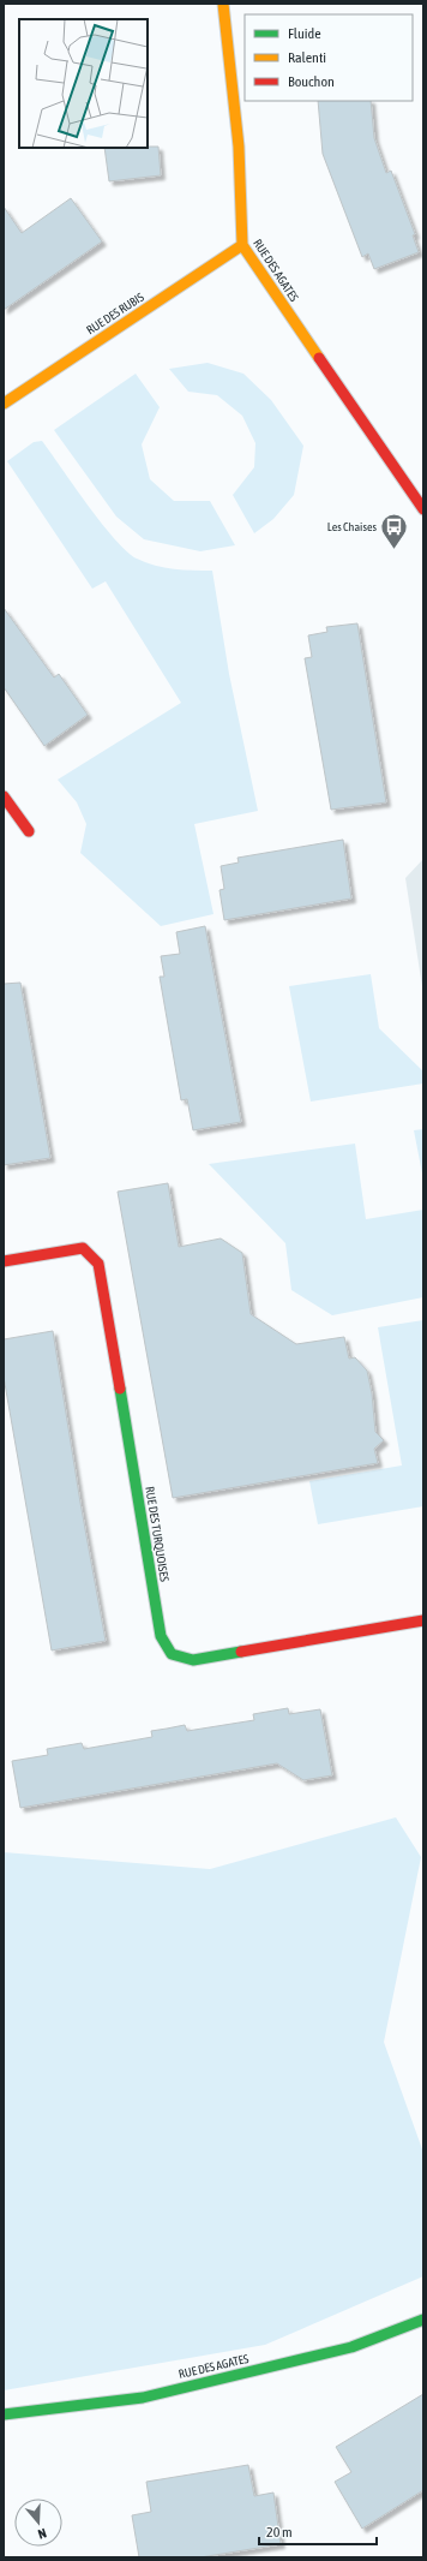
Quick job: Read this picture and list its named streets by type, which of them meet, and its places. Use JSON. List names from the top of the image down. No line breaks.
{"streets":{"street":["RUE DES AGATES","RUE DES RUBIS","RUE DES TURQUOISES"]},"crossings":[["RUE DES AGATES","RUE DES RUBIS"]],"places":{"bus stop":["Les Chaises"]},"legend":["Fluide","Ralenti","Bouchon"],"scale_bar":"20 m","north":"bottom"}
